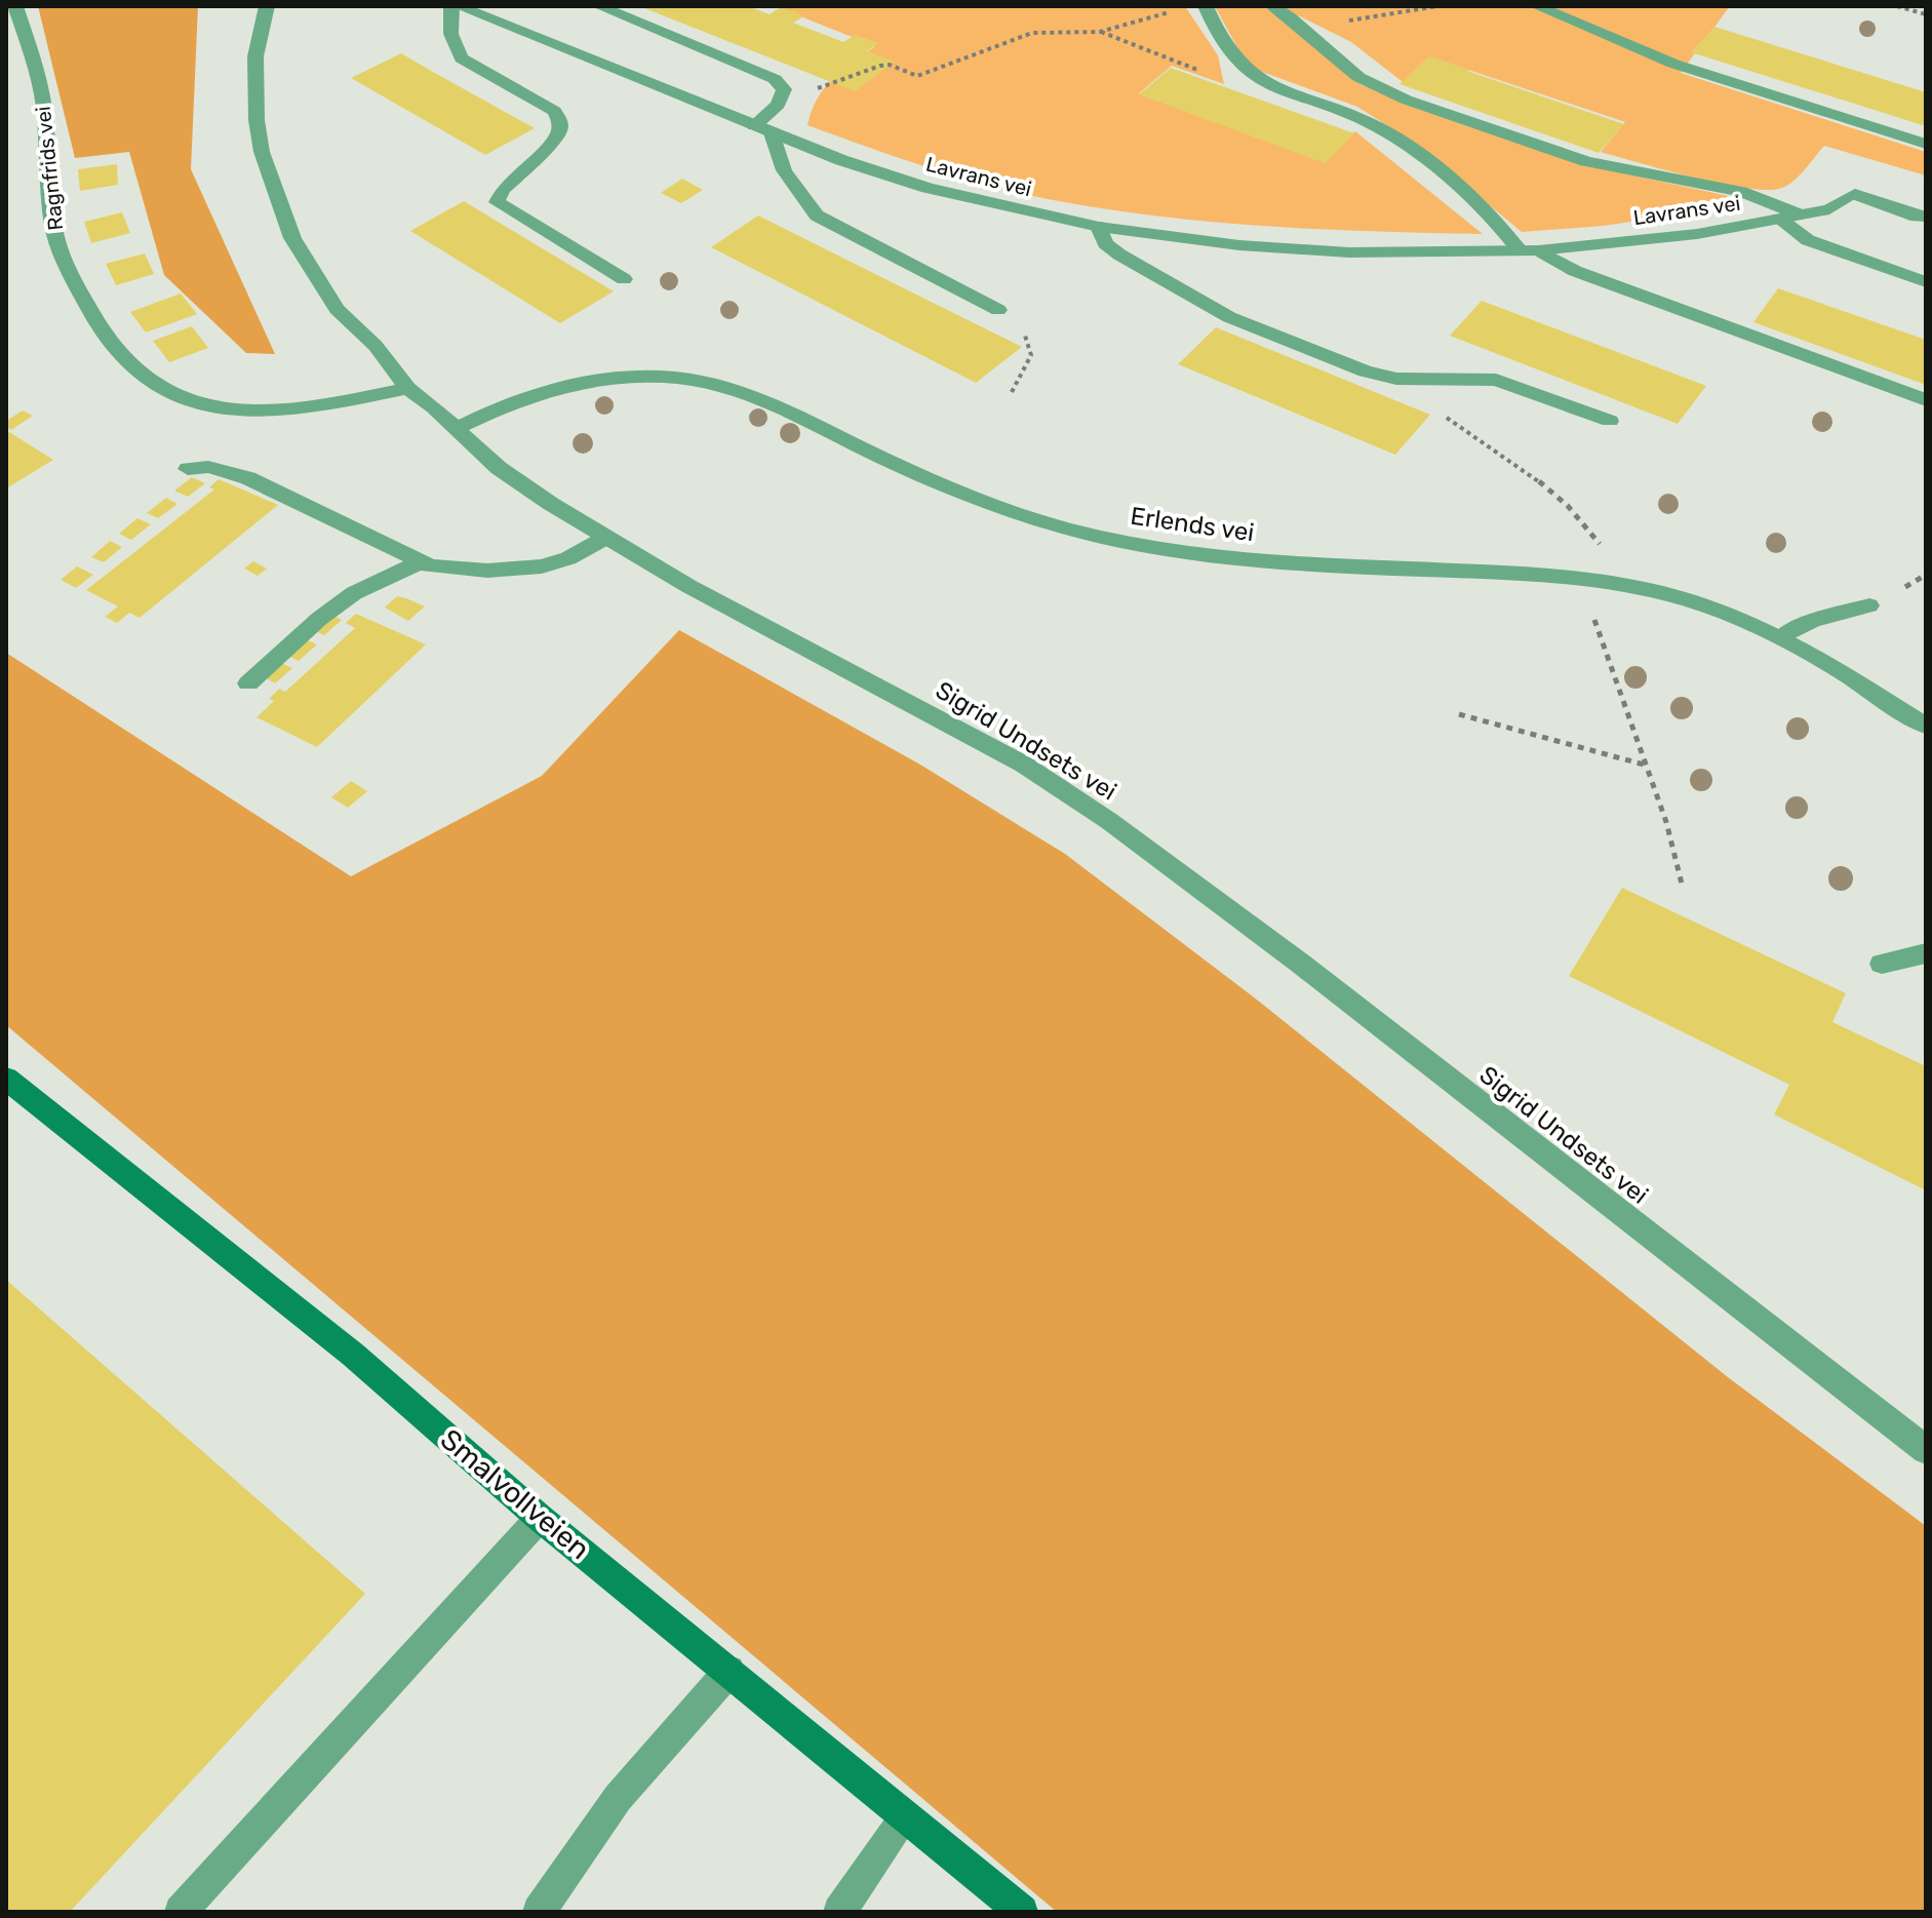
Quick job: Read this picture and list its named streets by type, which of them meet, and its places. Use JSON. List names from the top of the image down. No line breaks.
{"streets":{"street":["Ragnfrids vei","Lavrans vei","Erlends vei","Sigrid Undsets vei","Smalvollveien"]},"crossings":[["Ragnfrids vei","Sigrid Undsets vei"],["Erlends vei","Sigrid Undsets vei"]]}
